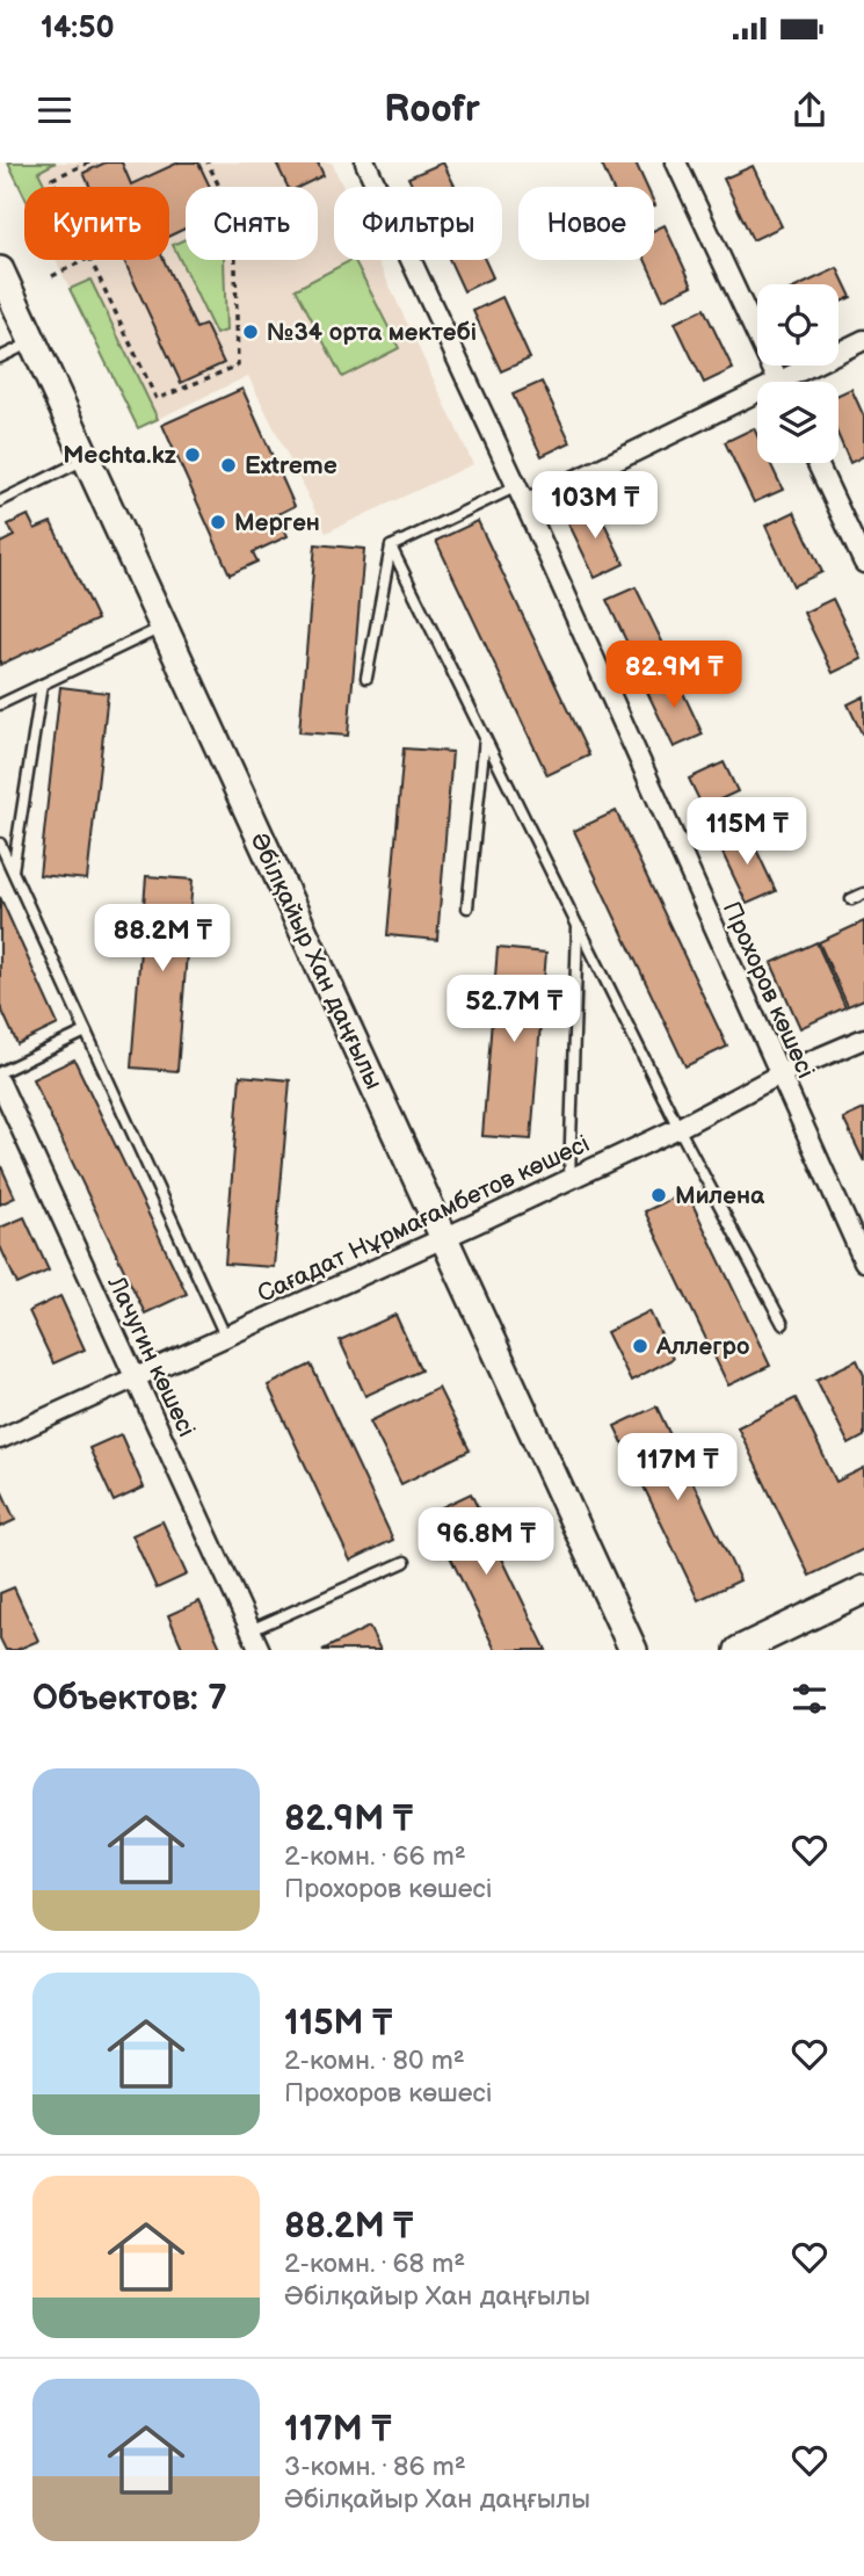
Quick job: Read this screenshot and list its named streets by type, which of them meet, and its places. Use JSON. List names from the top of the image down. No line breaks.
{"streets":{"street":["Әбілқайыр Хан даңғылы","Прохоров көшесі","Сағадат Нұрмағамбетов көшесі","Лачугин көшесі"]},"crossings":[["Әбілқайыр Хан даңғылы","Сағадат Нұрмағамбетов көшесі"],["Прохоров көшесі","Сағадат Нұрмағамбетов көшесі"],["Сағадат Нұрмағамбетов көшесі","Лачугин көшесі"]],"places":["№34 орта мектебі","Mechta.kz","Extreme","Мерген","Милена","Аллегро"],"page":{"status":"14:50","header":"Roofr","chip":["Купить","Снять","Фильтры","Новое"],"price":["103M ₸","82.9M ₸","115M ₸","88.2M ₸","52.7M ₸","117M ₸","96.8M ₸"],"heading":"Объектов: 7","list":[{"name":"82.9M ₸","note":"2-комн. · 66 m² · Прохоров көшесі"},{"name":"115M ₸","note":"2-комн. · 80 m² · Прохоров көшесі"},{"name":"88.2M ₸","note":"2-комн. · 68 m² · Әбілқайыр Хан даңғылы"},{"name":"117M ₸","note":"3-комн. · 86 m² · Әбілқайыр Хан даңғылы"}]}}
